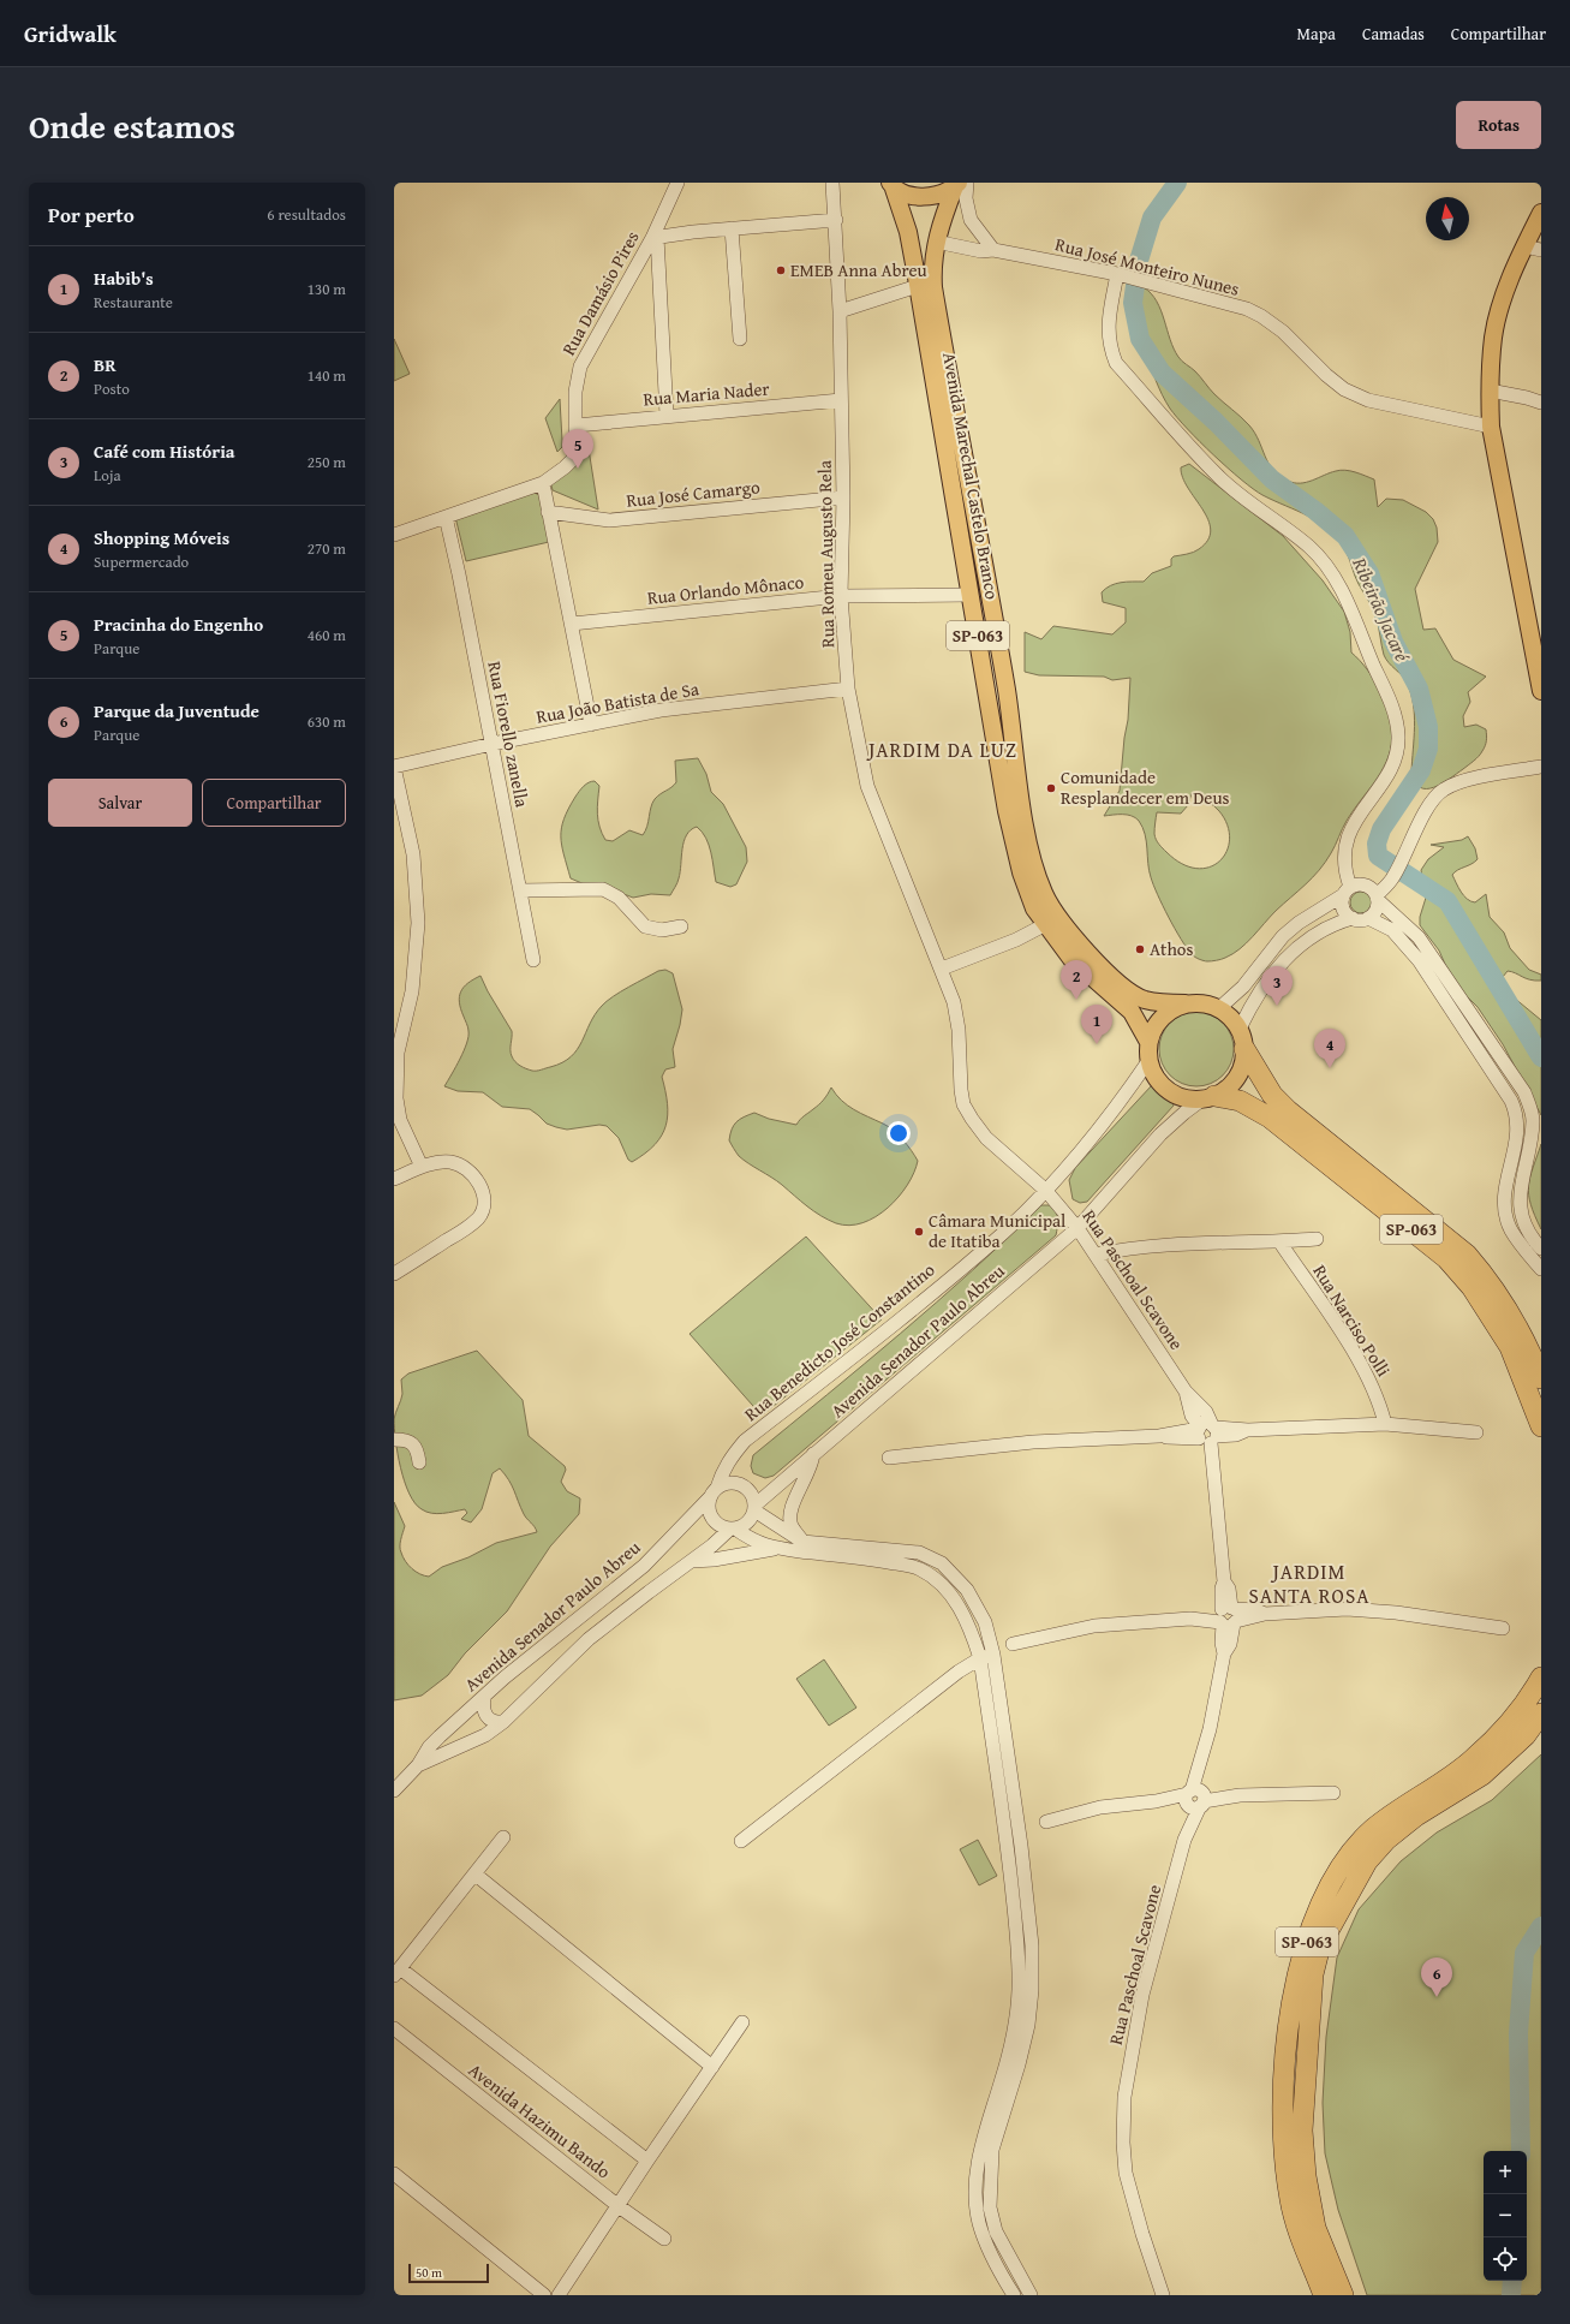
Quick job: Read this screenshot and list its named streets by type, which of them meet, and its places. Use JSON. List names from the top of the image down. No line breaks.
{"streets":{"highway":["SP-063"],"main road":["Avenida Marechal Castelo Branco"],"street":["Rua José Monteiro Nunes","Rua Damásio Pires","Rua Maria Nader","Rua José Camargo","Rua Romeu Augusto Rela","Rua Orlando Mônaco","Rua João Batista de Sa","Rua Fiorello zanella","Rua Paschoal Scavone","Rua Narciso Polli","Avenida Senador Paulo Abreu","Rua Benedicto José Constantino","Avenida Hazimu Bando"]},"crossings":[["Rua José Monteiro Nunes","Avenida Marechal Castelo Branco"],["Rua Damásio Pires","Rua Maria Nader"],["Rua Damásio Pires","Rua Fiorello zanella"],["Rua Maria Nader","Rua Romeu Augusto Rela"],["Avenida Marechal Castelo Branco","Rua Orlando Mônaco"],["Avenida Marechal Castelo Branco","SP-063"],["Avenida Marechal Castelo Branco","Avenida Senador Paulo Abreu"],["Avenida Marechal Castelo Branco","Rua Benedicto José Constantino"],["Rua José Camargo","Rua Romeu Augusto Rela"],["Rua Romeu Augusto Rela","Rua Orlando Mônaco"],["Rua Romeu Augusto Rela","Rua João Batista de Sa"],["Rua Romeu Augusto Rela","Rua Paschoal Scavone"],["Rua Romeu Augusto Rela","Rua Benedicto José Constantino"],["SP-063","Avenida Senador Paulo Abreu"],["SP-063","Rua Benedicto José Constantino"],["Rua João Batista de Sa","Rua Fiorello zanella"],["Rua Paschoal Scavone","Avenida Senador Paulo Abreu"],["Rua Paschoal Scavone","Rua Benedicto José Constantino"],["Avenida Senador Paulo Abreu","Rua Benedicto José Constantino"]],"districts":["JARDIM DA LUZ","JARDIM SANTA ROSA"],"water":["Ribeirão Jacaré"],"places":["EMEB Anna Abreu","Comunidade Resplandecer em Deus","Athos","Câmara Municipal de Itatiba"],"scale_bar":"50 m","north":"top","page":{"header":"Gridwalk","nav":["Mapa","Camadas","Compartilhar"],"title":"Onde estamos","buttons":["Rotas",["Salvar","Compartilhar"]],"heading":["Por perto","6 resultados"],"list":[{"mark":"1","name":"Habib's","note":"Restaurante","value":"130 m"},{"mark":"2","name":"BR","note":"Posto","value":"140 m"},{"mark":"3","name":"Café com História","note":"Loja","value":"250 m"},{"mark":"4","name":"Shopping Móveis","note":"Supermercado","value":"270 m"},{"mark":"5","name":"Pracinha do Engenho","note":"Parque","value":"460 m"},{"mark":"6","name":"Parque da Juventude","note":"Parque","value":"630 m"}],"pins":["5","2","3","1","4","6"],"map_buttons":["+","−"],"scale":"50 m"}}
